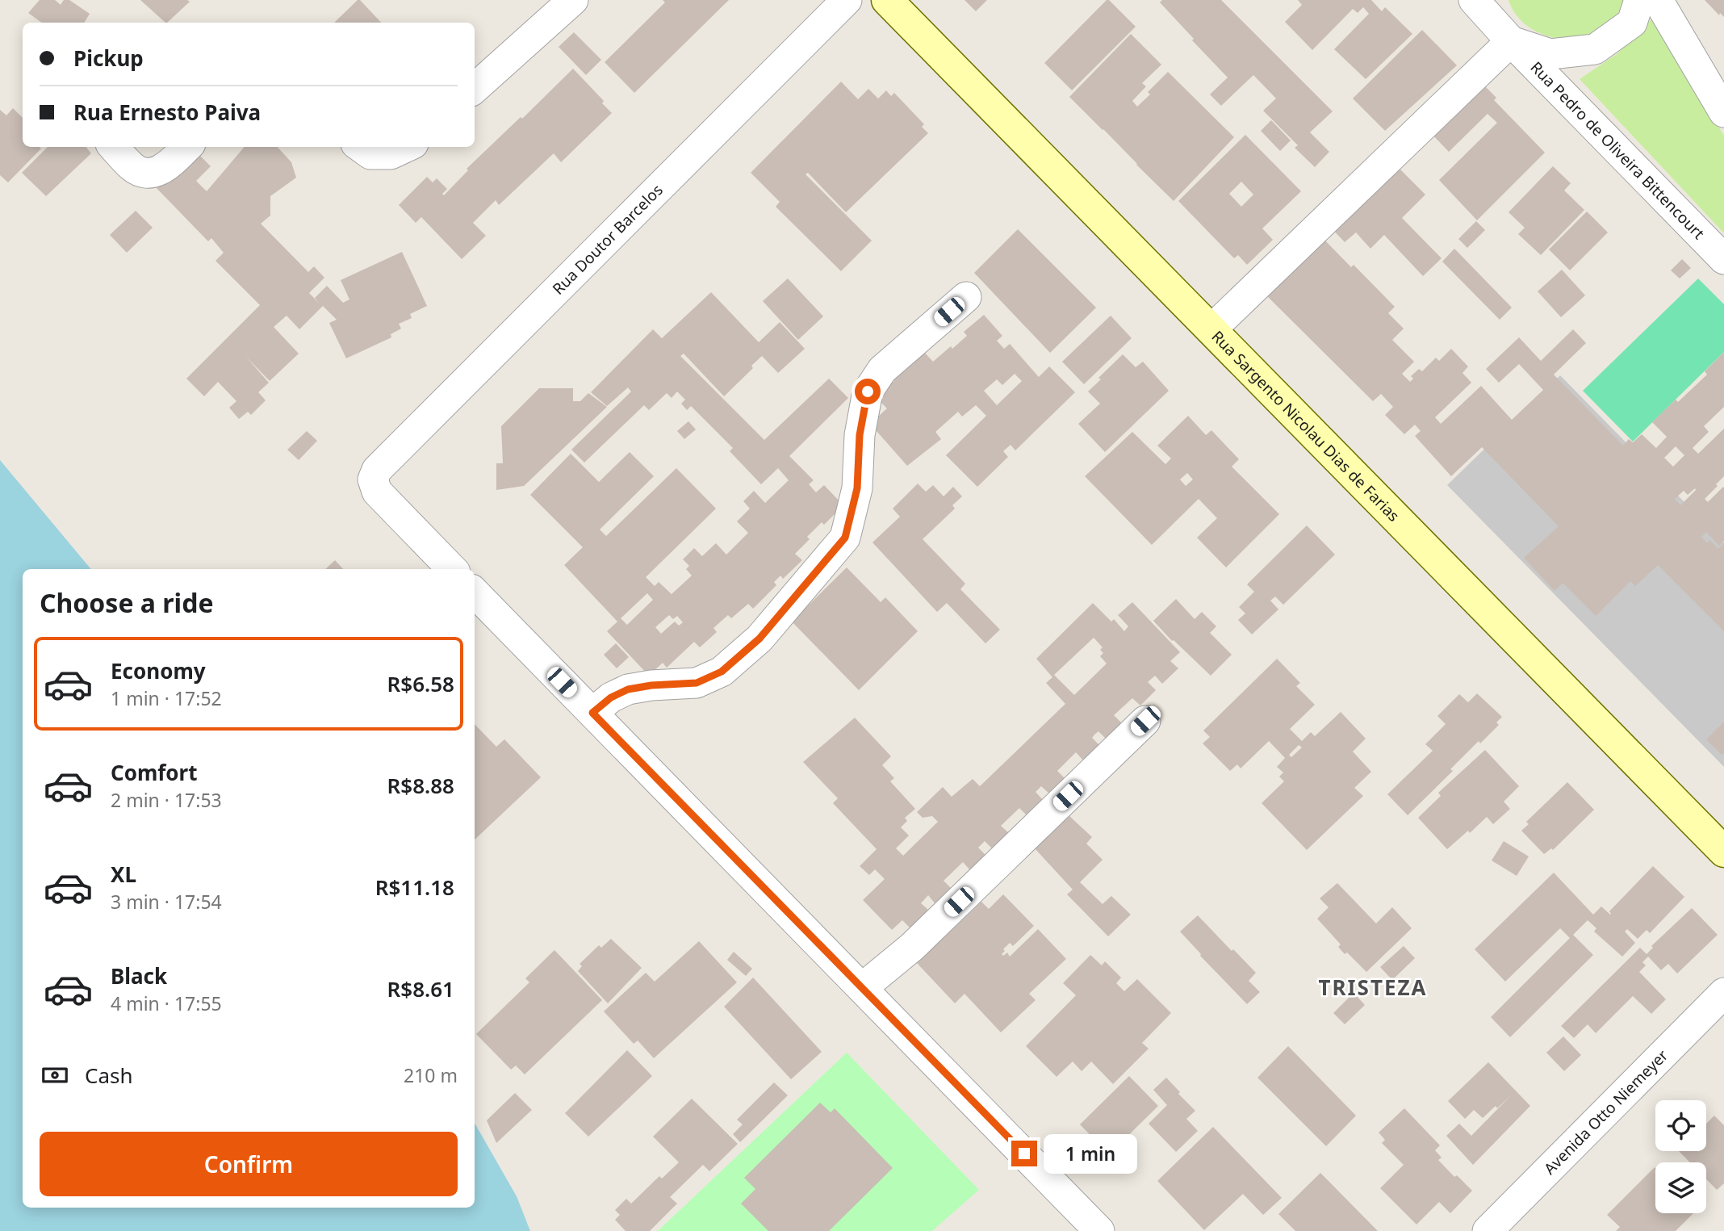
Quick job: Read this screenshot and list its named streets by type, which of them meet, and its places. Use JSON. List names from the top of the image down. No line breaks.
{"streets":{"main road":["Rua Sargento Nicolau Dias de Farias"],"street":["Rua Pedro de Oliveira Bittencourt","Rua Doutor Barcelos","Avenida Otto Niemeyer"]},"districts":["TRISTEZA"],"page":{"banner":["Pickup","Rua Ernesto Paiva"],"heading":"Choose a ride","list":[{"name":"Economy","note":"1 min · 17:52","value":"R$6.58"},{"name":"Comfort","note":"2 min · 17:53","value":"R$8.88"},{"name":"XL","note":"3 min · 17:54","value":"R$11.18"},{"name":"Black","note":"4 min · 17:55","value":"R$8.61"}],"pay":["Cash","210 m"],"buttons":"Confirm","bubble":"1 min"}}
